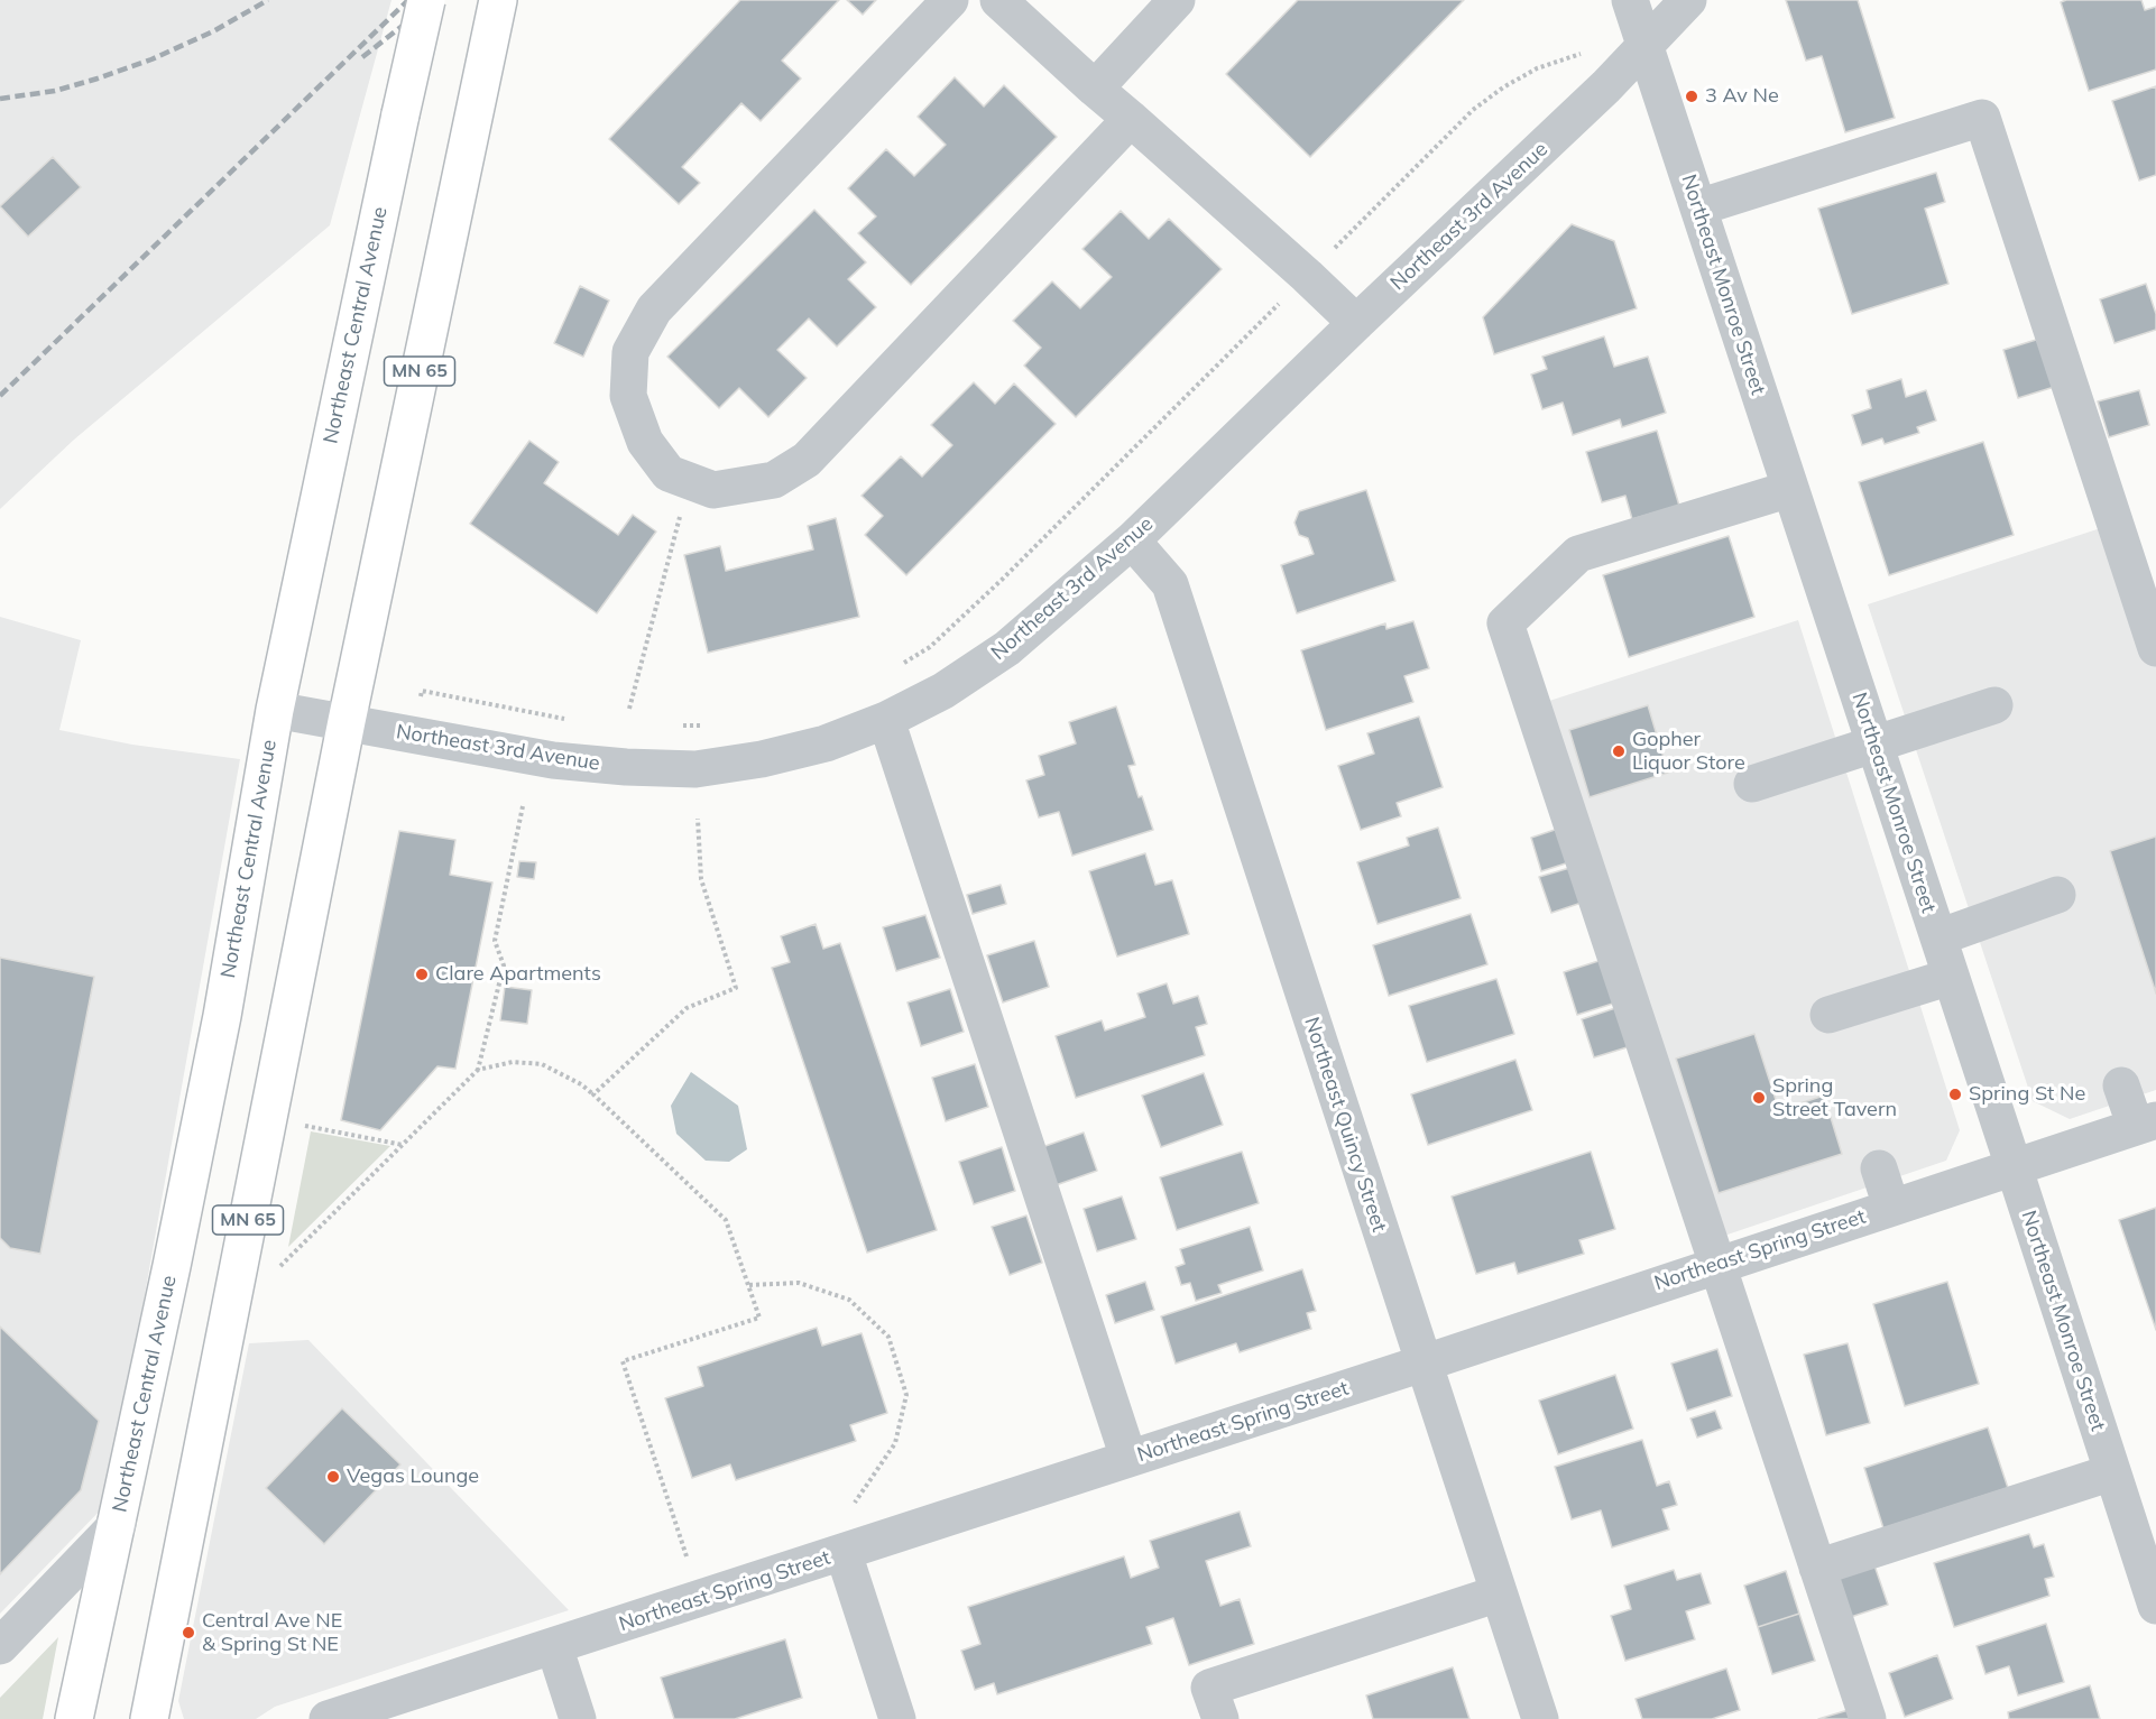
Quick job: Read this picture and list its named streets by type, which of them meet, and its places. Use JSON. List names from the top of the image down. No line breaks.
{"streets":{"main road":["Northeast Central Avenue","MN 65"],"street":["Northeast 3rd Avenue","Northeast Monroe Street","Northeast Quincy Street","Northeast Spring Street"]},"crossings":[["Northeast 3rd Avenue","Northeast Monroe Street"],["Northeast 3rd Avenue","Northeast Central Avenue"],["Northeast 3rd Avenue","MN 65"],["Northeast 3rd Avenue","Northeast Quincy Street"],["Northeast Monroe Street","Northeast Spring Street"],["Northeast Quincy Street","Northeast Spring Street"]],"places":["3 Av Ne","Gopher Liquor Store","Clare Apartments","Spring St Ne","Spring Street Tavern","Vegas Lounge","Central Ave NE & Spring St NE"]}
